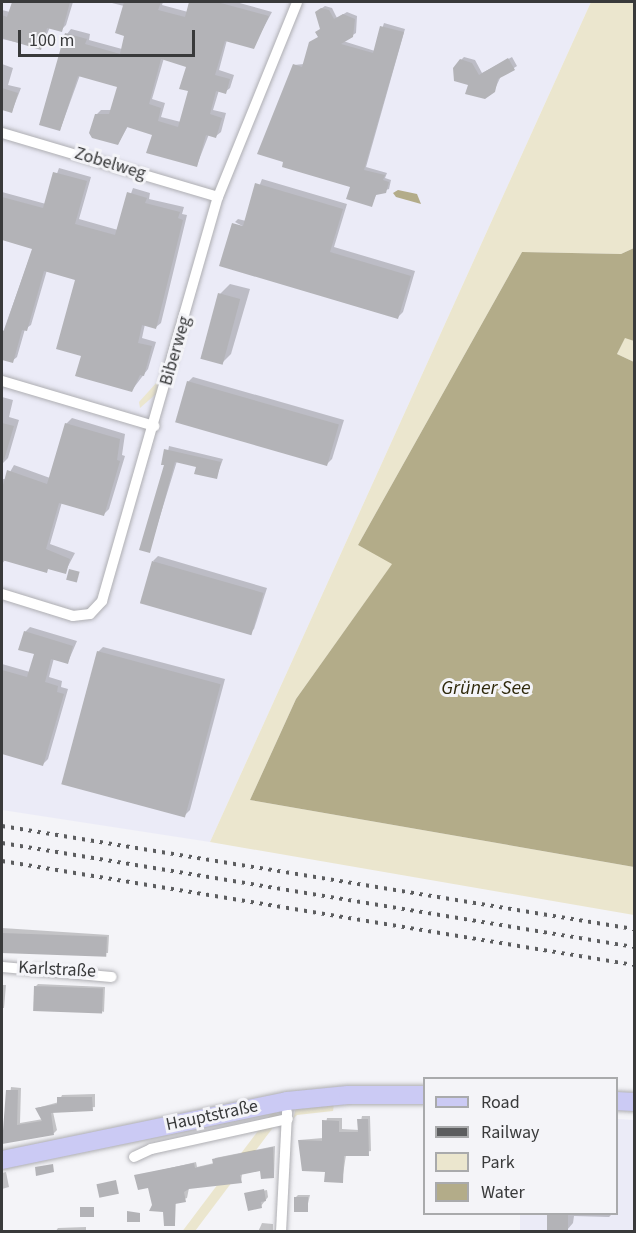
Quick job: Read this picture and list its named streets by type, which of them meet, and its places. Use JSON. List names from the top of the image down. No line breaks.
{"streets":{"main road":["Hauptstraße"],"street":["Zobelweg","Biberweg","Karlstraße"]},"crossings":[["Zobelweg","Biberweg"]],"water":["Grüner See"],"legend":["Road","Railway","Park","Water"],"scale_bar":"100 m"}
